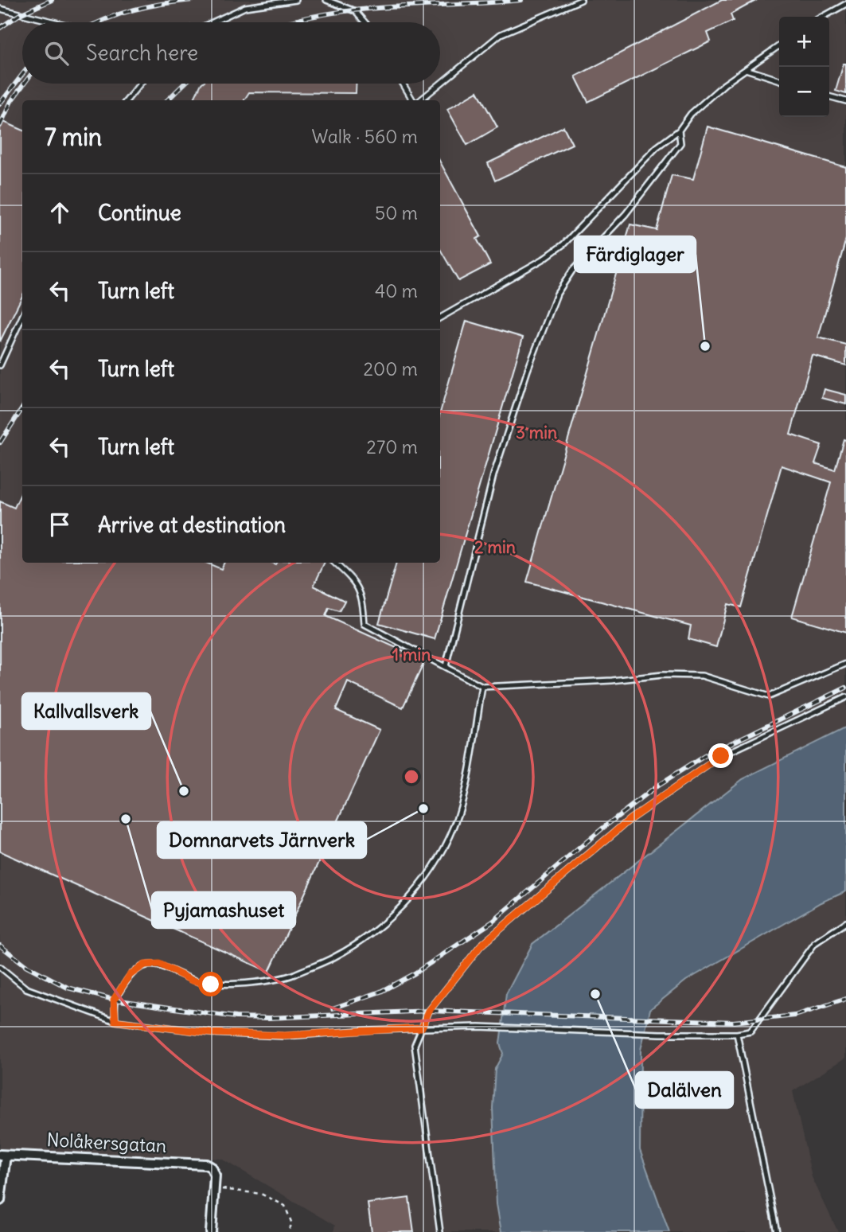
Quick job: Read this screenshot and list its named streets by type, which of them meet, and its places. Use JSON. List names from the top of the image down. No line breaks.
{"streets":{"street":["Nolåkersgatan"]},"places":["Färdiglager","Kallvallsverk","Domnarvets Järnverk","Pyjamashuset","Dalälven"],"page":{"map_buttons":["+","−"],"search":"Search here","heading":["7 min","Walk · 560 m"],"list":[["Continue","50 m"],["Turn left","40 m"],["Turn left","200 m"],["Turn left","270 m"],"Arrive at destination"]},"rings":["3 min","2 min","1 min"]}
